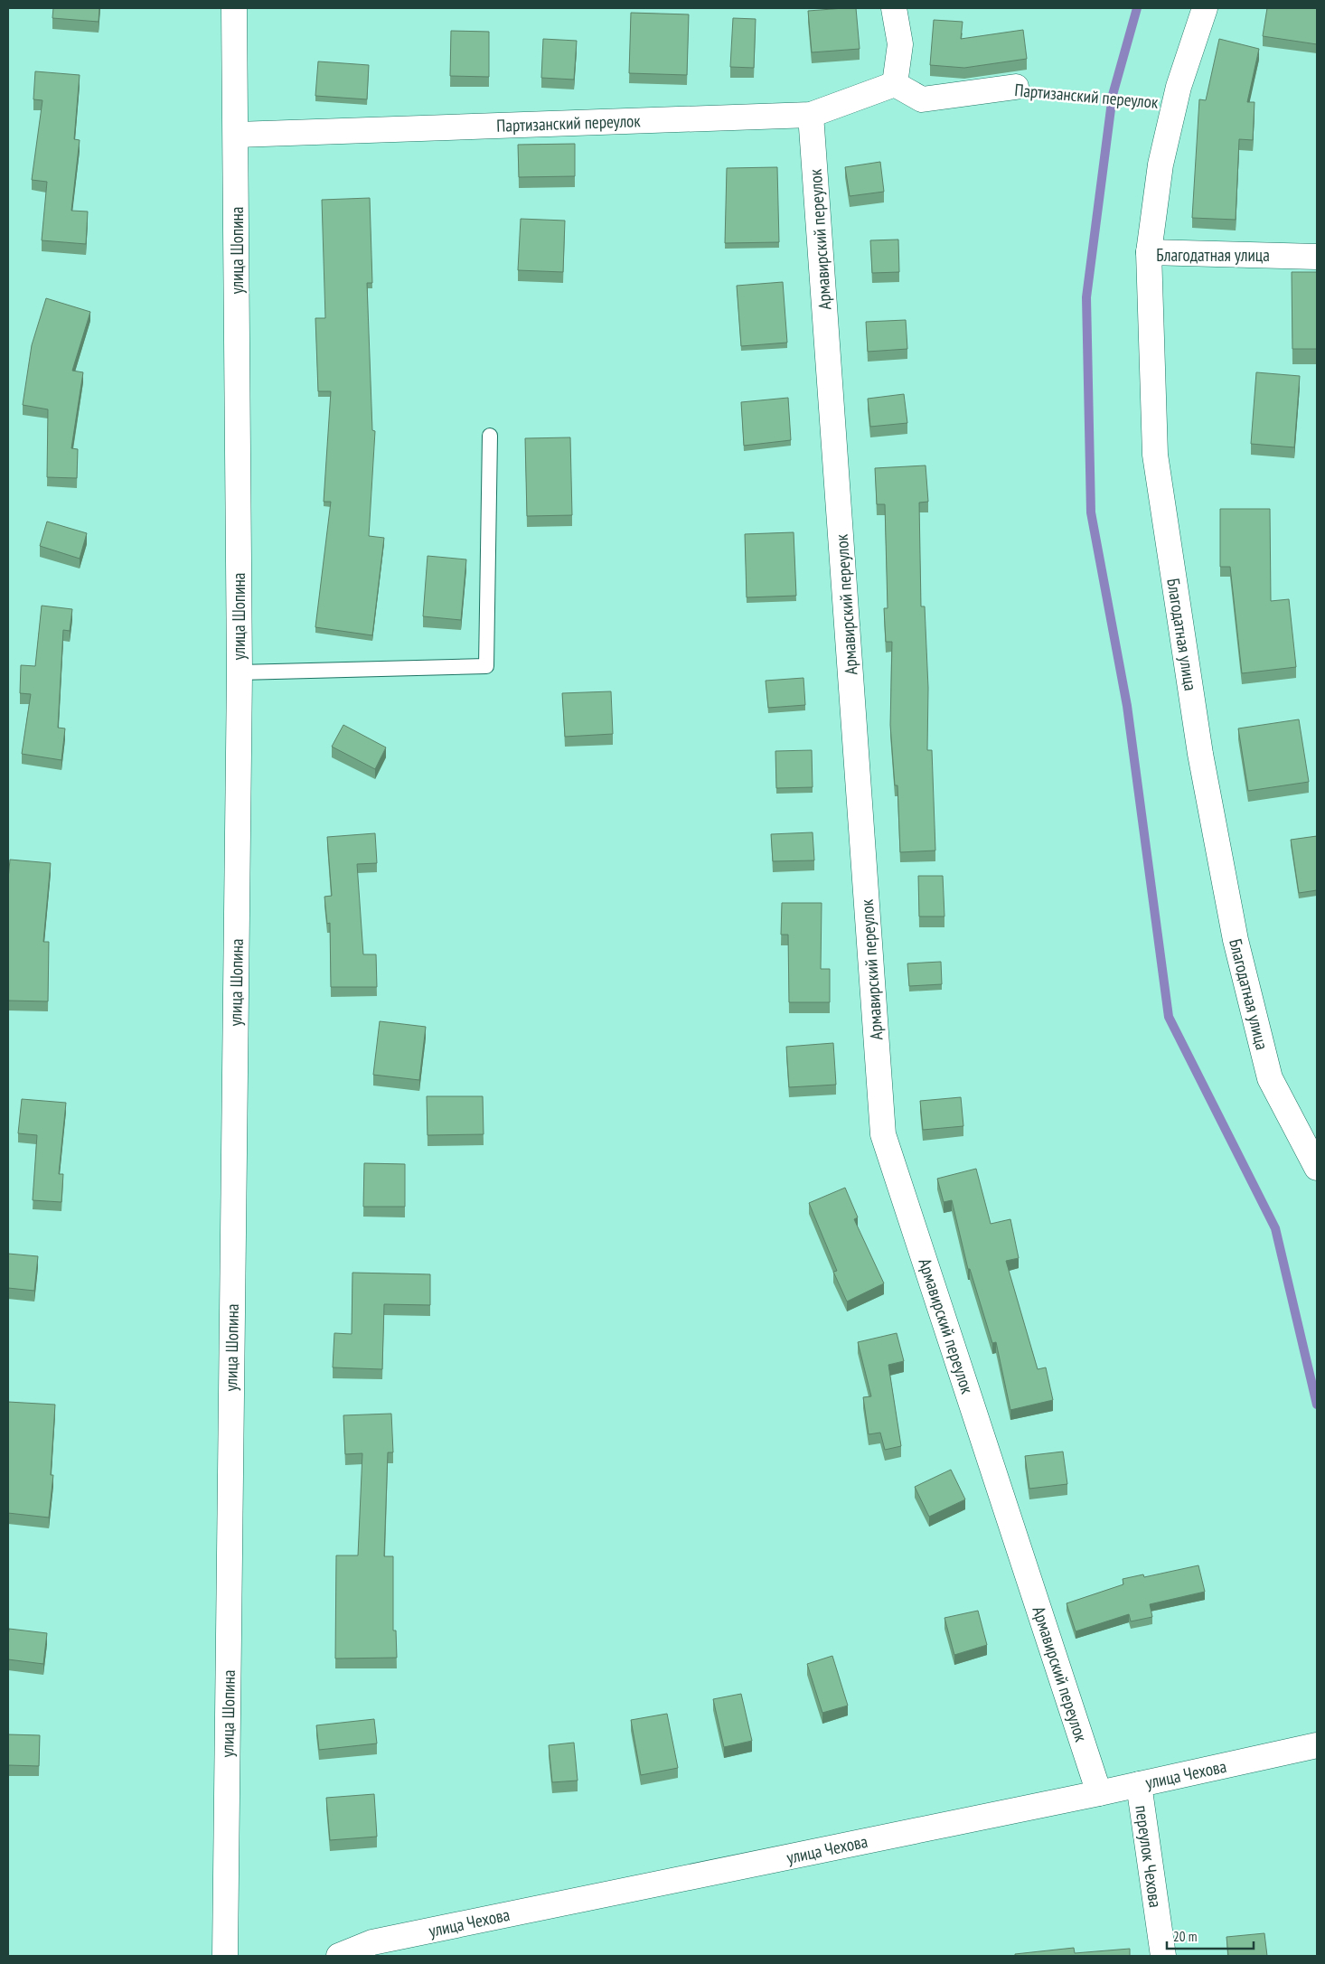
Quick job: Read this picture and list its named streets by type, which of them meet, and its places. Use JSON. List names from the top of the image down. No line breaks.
{"streets":{"street":["Партизанский переулок","Армавирский переулок","улица Шопина","Благодатная улица","улица Чехова","переулок Чехова"]},"crossings":[["Партизанский переулок","Армавирский переулок"],["Партизанский переулок","улица Шопина"],["Партизанский переулок","Благодатная улица"],["Армавирский переулок","улица Чехова"],["улица Чехова","переулок Чехова"]],"scale_bar":"20 m"}
